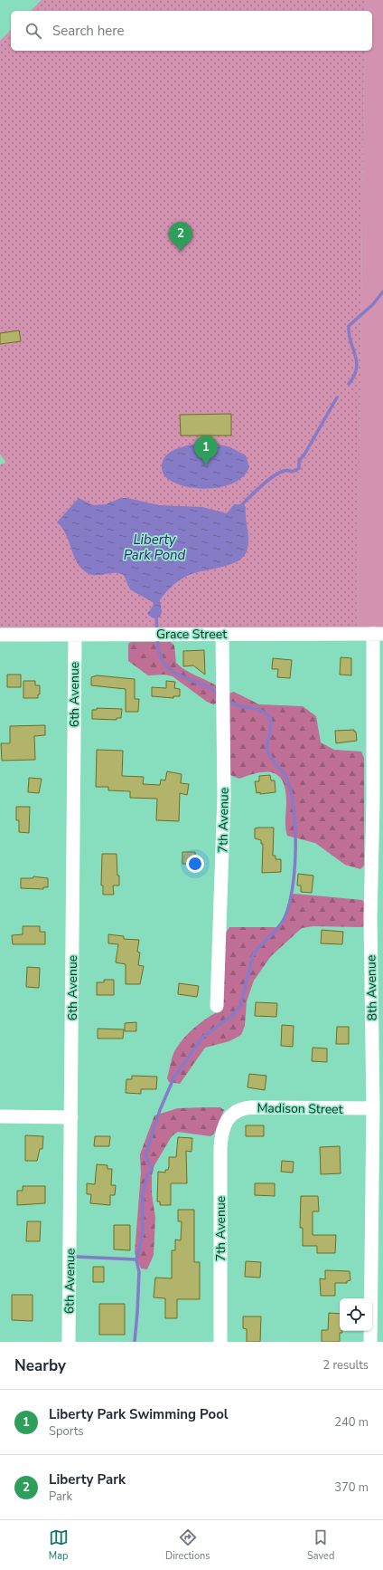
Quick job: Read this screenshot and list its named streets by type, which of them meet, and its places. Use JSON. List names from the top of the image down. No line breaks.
{"streets":{"street":["Grace Street","6th Avenue","7th Avenue","8th Avenue","Madison Street"]},"crossings":[["Grace Street","6th Avenue"],["Grace Street","7th Avenue"],["Grace Street","8th Avenue"],["7th Avenue","Madison Street"],["8th Avenue","Madison Street"]],"water":["Liberty Park Pond"],"page":{"search":"Search here","pins":["2","1"],"heading":["Nearby","2 results"],"list":[{"mark":"1","name":"Liberty Park Swimming Pool","note":"Sports","value":"240 m"},{"mark":"2","name":"Liberty Park","note":"Park","value":"370 m"}],"nav":["Map","Directions","Saved"]}}
